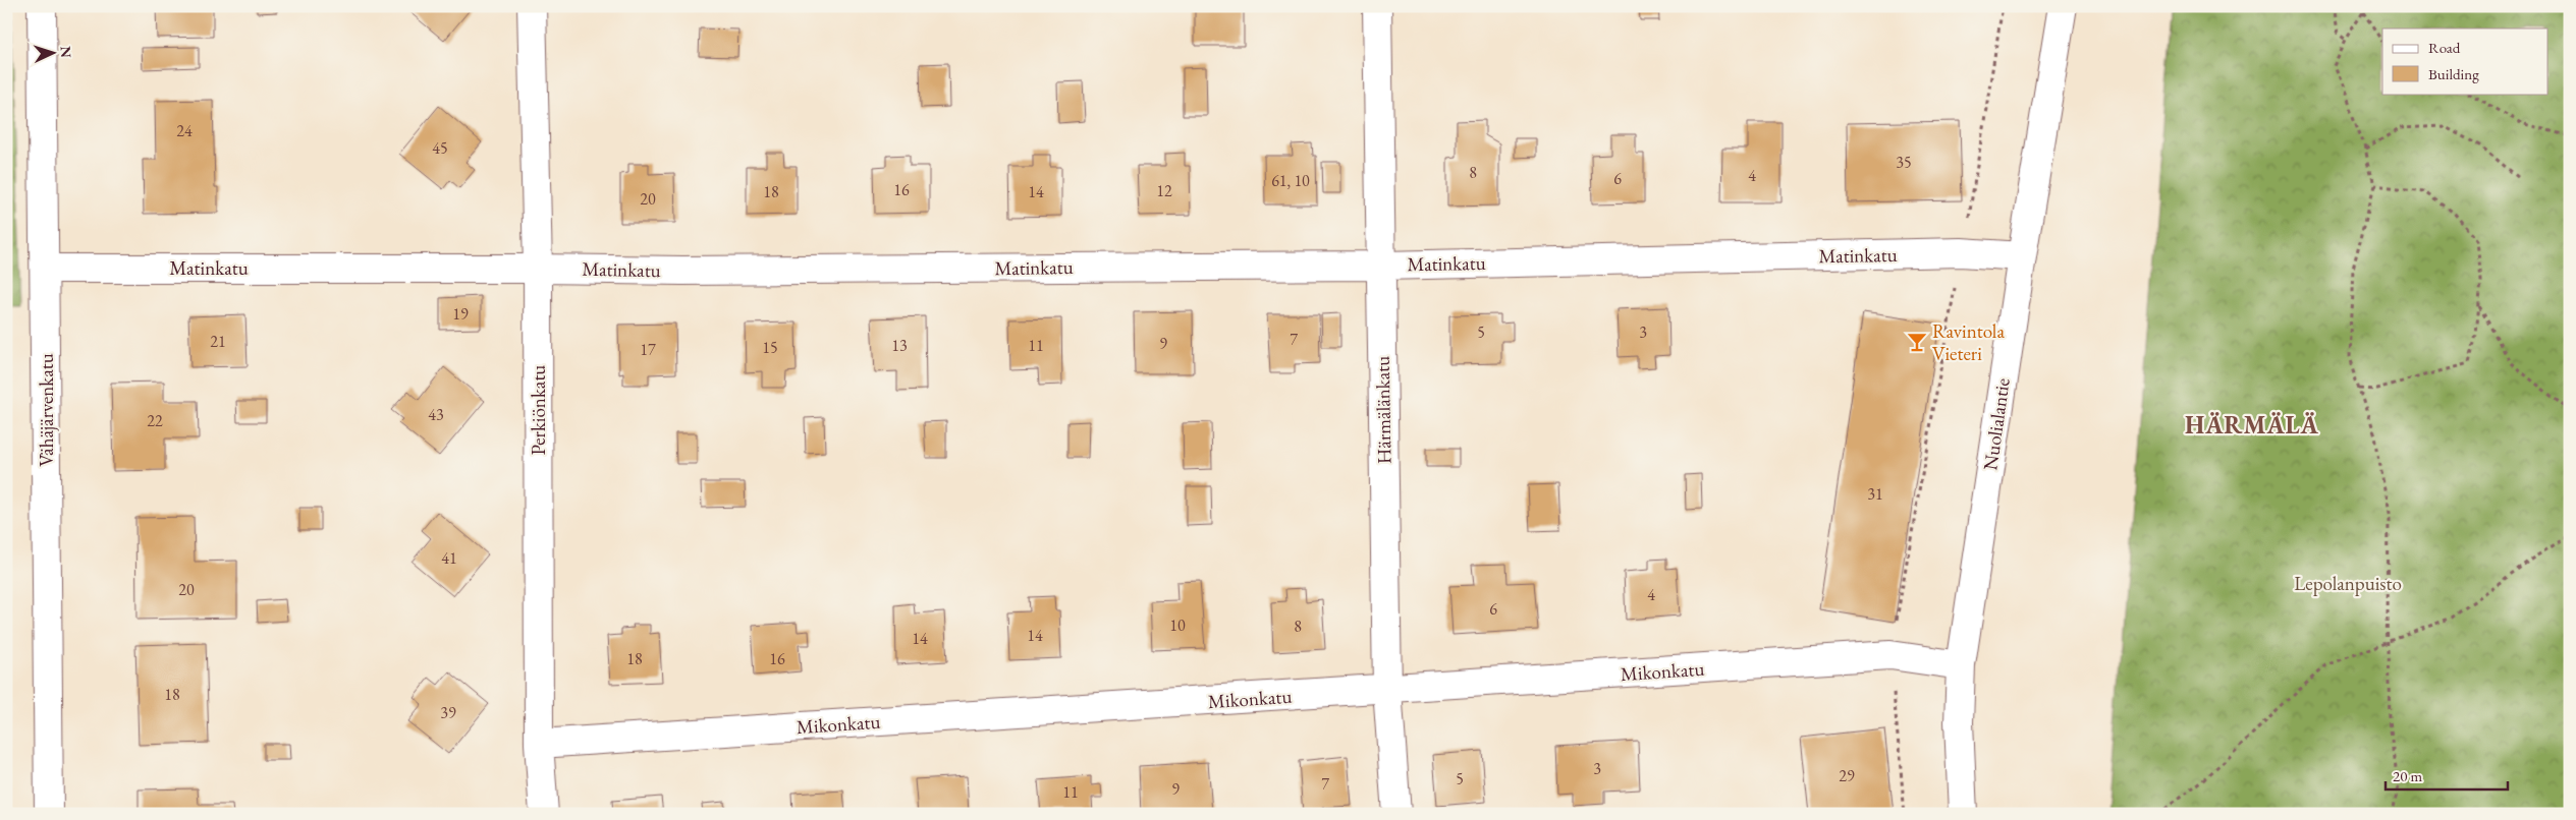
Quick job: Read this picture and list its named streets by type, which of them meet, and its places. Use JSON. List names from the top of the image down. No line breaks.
{"streets":{"street":["Matinkatu","Vähäjärvenkatu","Perkiönkatu","Härmälänkatu","Nuolialantie","Mikonkatu"]},"crossings":[["Matinkatu","Vähäjärvenkatu"],["Matinkatu","Perkiönkatu"],["Matinkatu","Härmälänkatu"],["Matinkatu","Nuolialantie"],["Perkiönkatu","Mikonkatu"],["Härmälänkatu","Mikonkatu"],["Nuolialantie","Mikonkatu"]],"districts":["HÄRMÄLÄ"],"parks":["Lepolanpuisto"],"places":{"bar":["Ravintola Vieteri"]},"house_numbers":["24","45","35","8","4","6","61, 10","16","12","18","14","20","19","5","3","7","21","9","13","11","15","17","43","22","31","41","20","4","6","10","8","14","14","18","16","18","39","3","29","5","7","9","11"],"legend":["Road","Building"],"scale_bar":"20 m","north":"right"}
